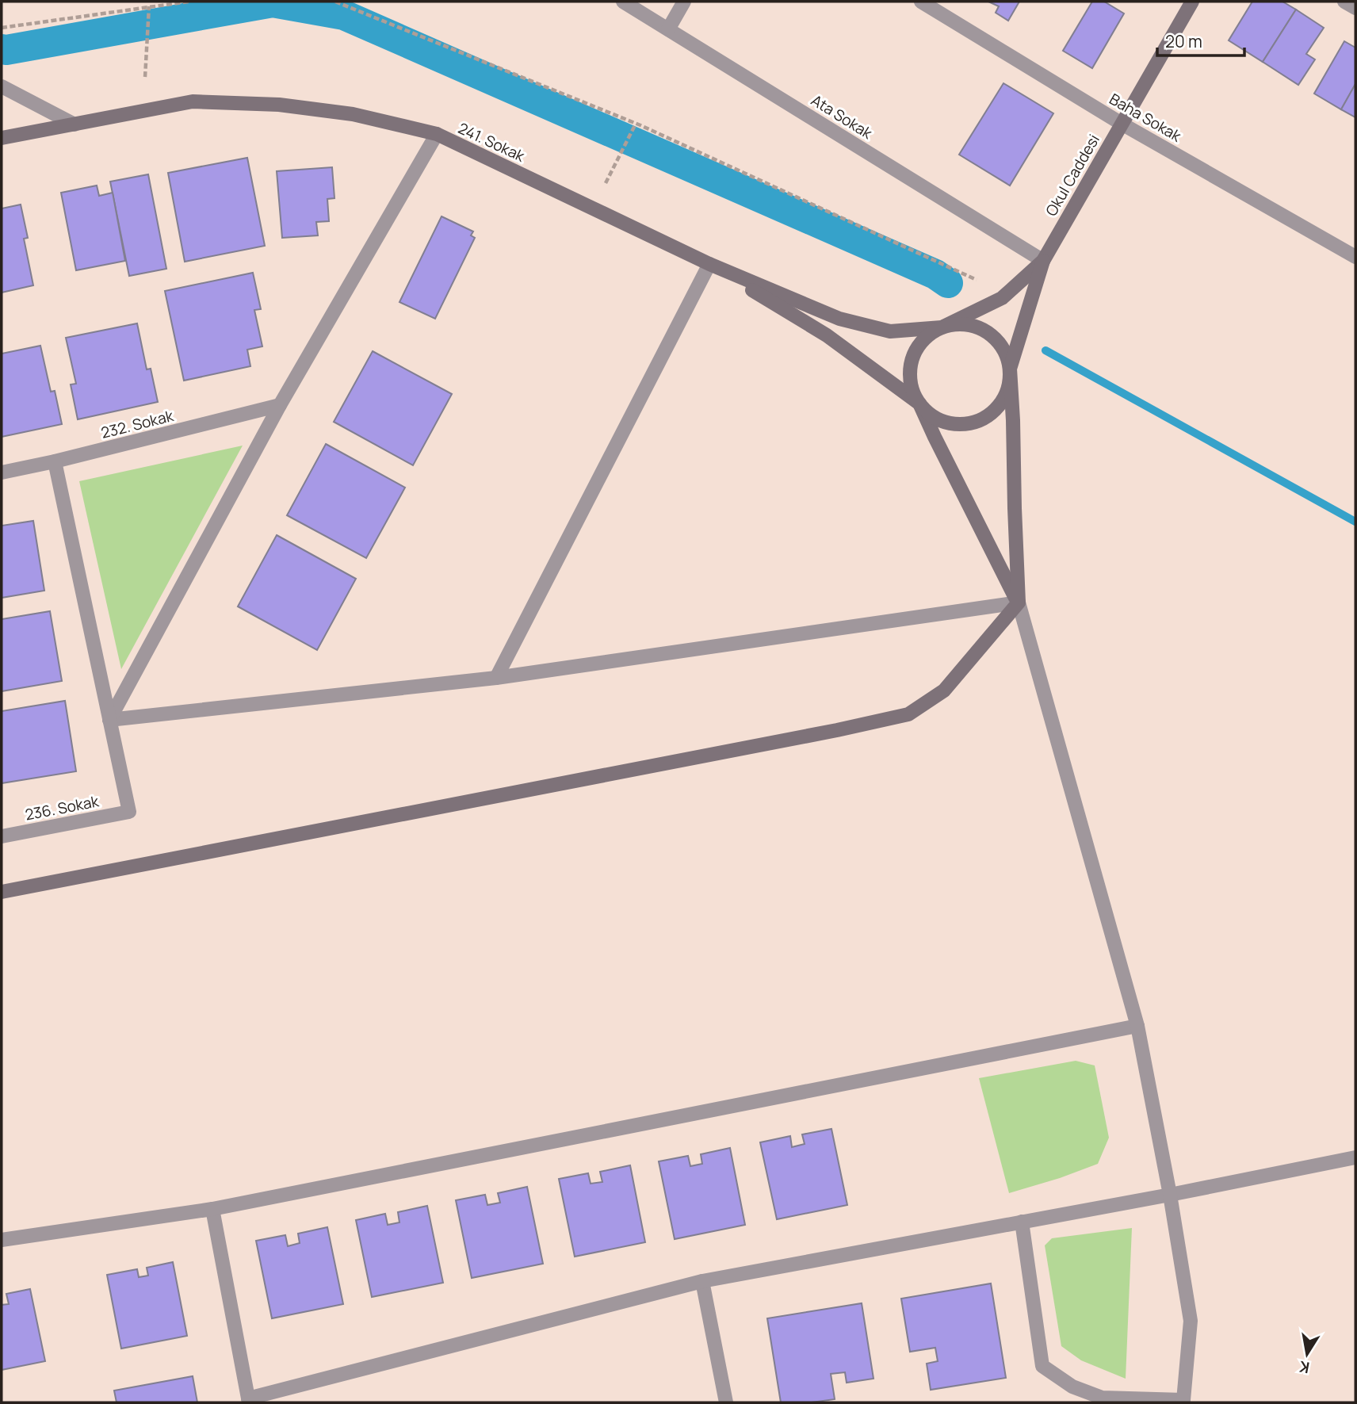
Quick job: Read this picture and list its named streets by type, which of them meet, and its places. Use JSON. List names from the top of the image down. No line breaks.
{"streets":{"main road":["241. Sokak","Okul Caddesi"],"street":["Ata Sokak","Baha Sokak","232. Sokak","236. Sokak"]},"crossings":[["Ata Sokak","Okul Caddesi"],["Baha Sokak","Okul Caddesi"],["241. Sokak","Okul Caddesi"]],"scale_bar":"20 m","north":"bottom"}
